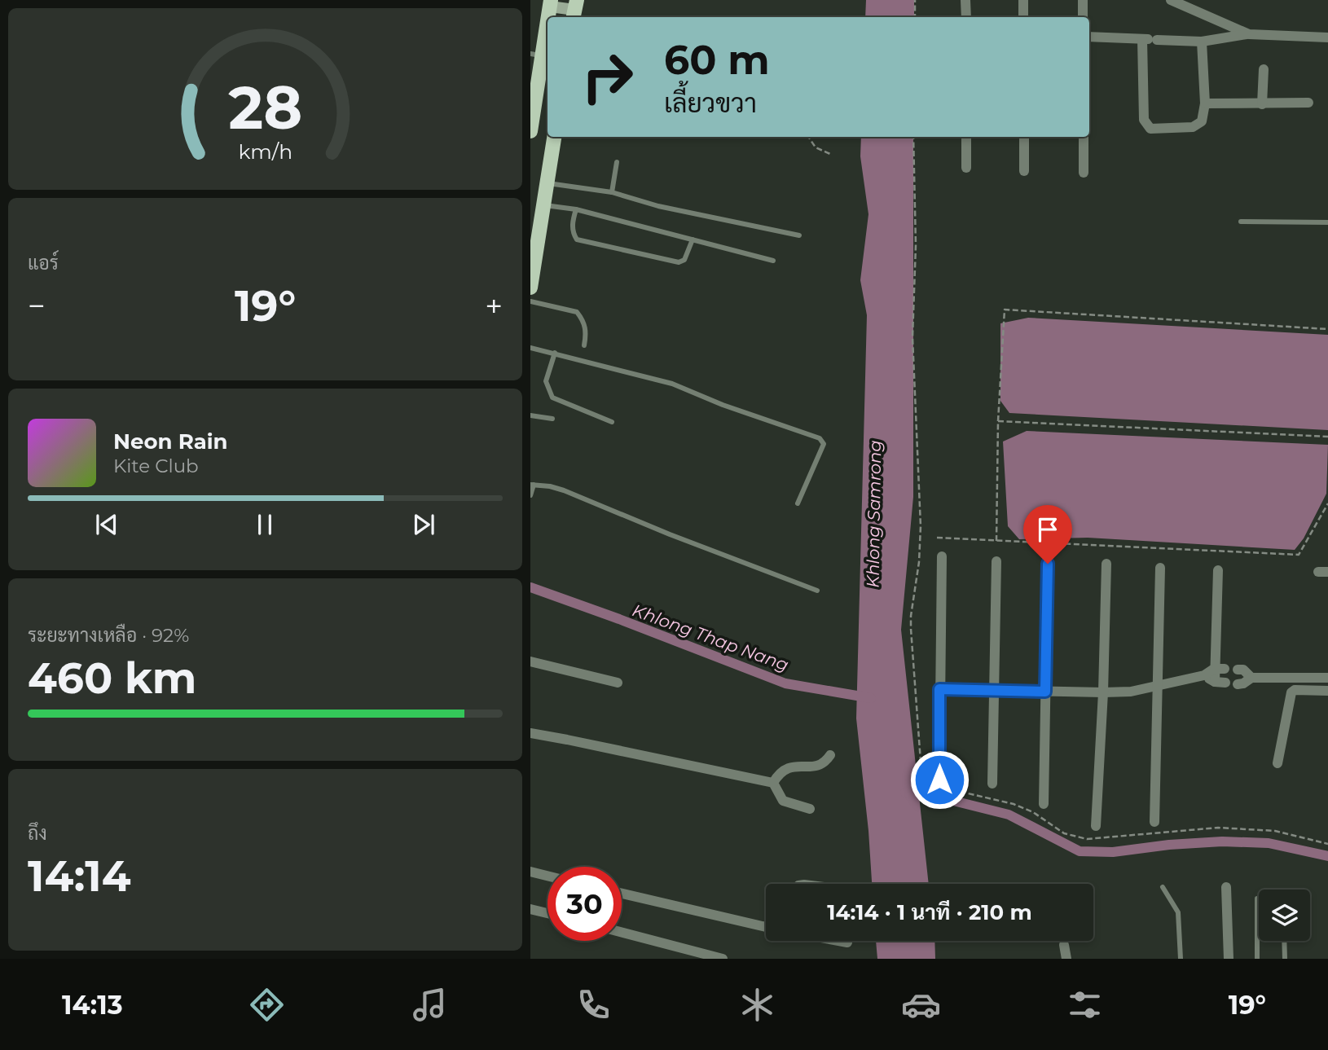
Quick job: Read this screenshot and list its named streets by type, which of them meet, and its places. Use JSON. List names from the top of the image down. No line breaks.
{"water":["Khlong Samrong","Khlong Thap Nang"],"page":{"turn":["60 m","เลี้ยวขวา"],"tile":["แอร์",["ระยะทางเหลือ · 92%","460 km"],["ถึง","14:14"]],"heat":["−","19°","+"],"song":["Neon Rain","Kite Club"],"limit":"30","trip":"14:14 · 1 นาที · 210 m","tabs":["14:13","19°"],"gauge":["28","km/h"]}}
